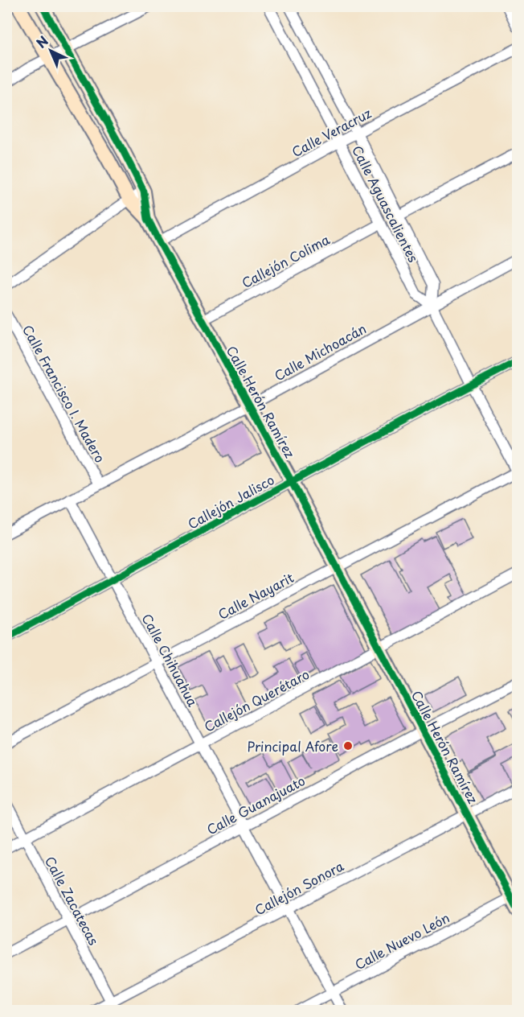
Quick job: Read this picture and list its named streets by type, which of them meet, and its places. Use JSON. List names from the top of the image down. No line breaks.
{"streets":{"street":["Calle Veracruz","Calle Aguascalientes","Callejón Colima","Calle Michoacán","Calle Francisco I. Madero","Calle Herón Ramírez","Callejón Jalisco","Calle Nayarit","Calle Chihuahua","Callejón Querétaro","Calle Guanajuato","Callejón Sonora","Calle Zacatecas","Calle Nuevo León"]},"crossings":[["Calle Veracruz","Calle Aguascalientes"],["Calle Veracruz","Calle Herón Ramírez"],["Calle Aguascalientes","Callejón Colima"],["Calle Aguascalientes","Calle Michoacán"],["Calle Aguascalientes","Callejón Jalisco"],["Calle Aguascalientes","Calle Nayarit"],["Callejón Colima","Calle Herón Ramírez"],["Calle Michoacán","Calle Francisco I. Madero"],["Calle Michoacán","Calle Herón Ramírez"],["Calle Michoacán","Calle Chihuahua"],["Calle Herón Ramírez","Callejón Jalisco"],["Calle Herón Ramírez","Calle Nayarit"],["Calle Herón Ramírez","Callejón Querétaro"],["Calle Herón Ramírez","Calle Guanajuato"],["Calle Herón Ramírez","Callejón Sonora"],["Calle Herón Ramírez","Calle Nuevo León"],["Callejón Jalisco","Calle Chihuahua"],["Calle Nayarit","Calle Chihuahua"],["Calle Chihuahua","Callejón Querétaro"],["Calle Chihuahua","Calle Guanajuato"],["Calle Chihuahua","Callejón Sonora"],["Calle Chihuahua","Calle Nuevo León"],["Callejón Querétaro","Calle Zacatecas"],["Calle Guanajuato","Calle Zacatecas"],["Callejón Sonora","Calle Zacatecas"]],"places":["Principal Afore"],"north":"top left"}
